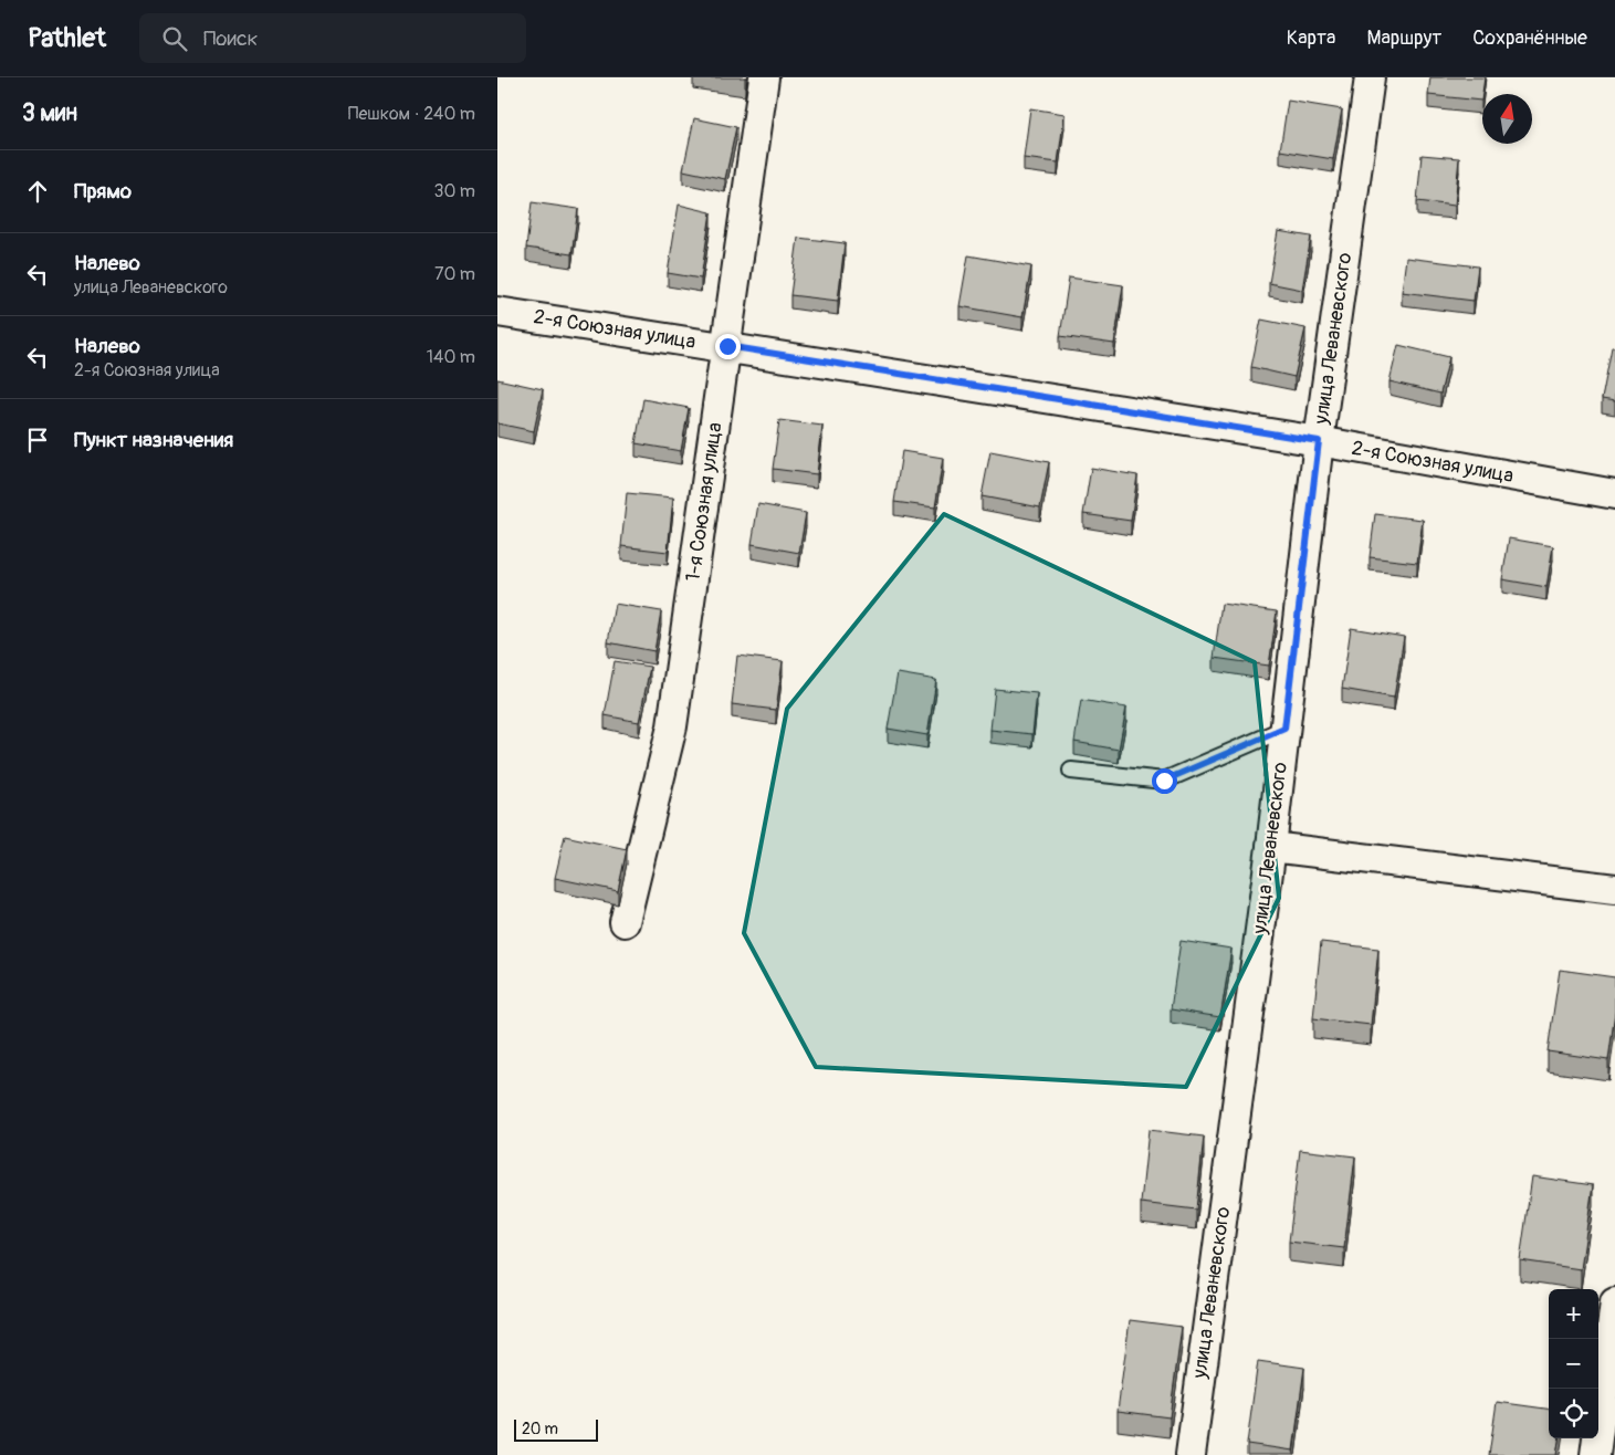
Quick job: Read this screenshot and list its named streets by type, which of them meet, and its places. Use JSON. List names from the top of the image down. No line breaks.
{"streets":{"street":["2-я Союзная улица","улица Леваневского","1-я Союзная улица"]},"crossings":[["2-я Союзная улица","улица Леваневского"],["2-я Союзная улица","1-я Союзная улица"]],"scale_bar":"20 m","north":"top","page":{"header":"Pathlet","search":"Поиск","nav":["Карта","Маршрут","Сохранённые"],"heading":["3 мин","Пешком · 240 m"],"list":[["Прямо","30 m"],["Налево","улица Леваневского","70 m"],["Налево","2-я Союзная улица","140 m"],"Пункт назначения"],"map_buttons":["+","−"],"scale":"20 m"}}
